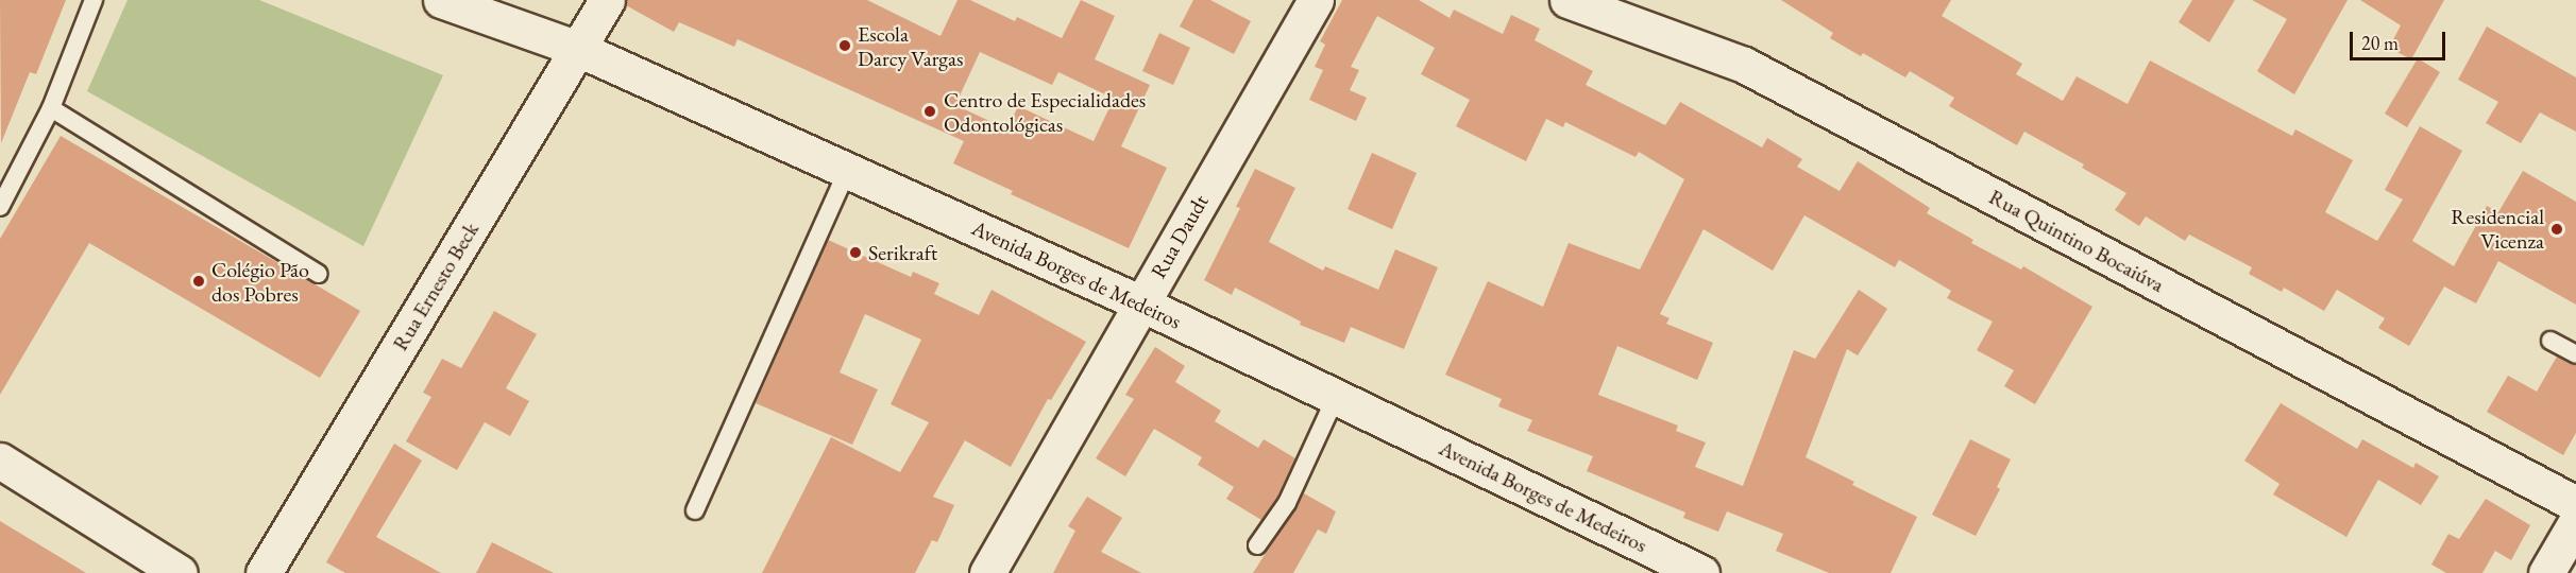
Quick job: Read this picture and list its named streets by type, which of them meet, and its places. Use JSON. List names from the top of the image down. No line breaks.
{"streets":{"street":["Rua Daudt","Rua Quintino Bocaiúva","Avenida Borges de Medeiros","Rua Ernesto Beck"]},"crossings":[["Rua Daudt","Avenida Borges de Medeiros"],["Avenida Borges de Medeiros","Rua Ernesto Beck"]],"places":["Escola Darcy Vargas","Centro de Especialidades Odontológicas","Residencial Vicenza","Serikraft","Colégio Pão dos Pobres"],"scale_bar":"20 m"}
